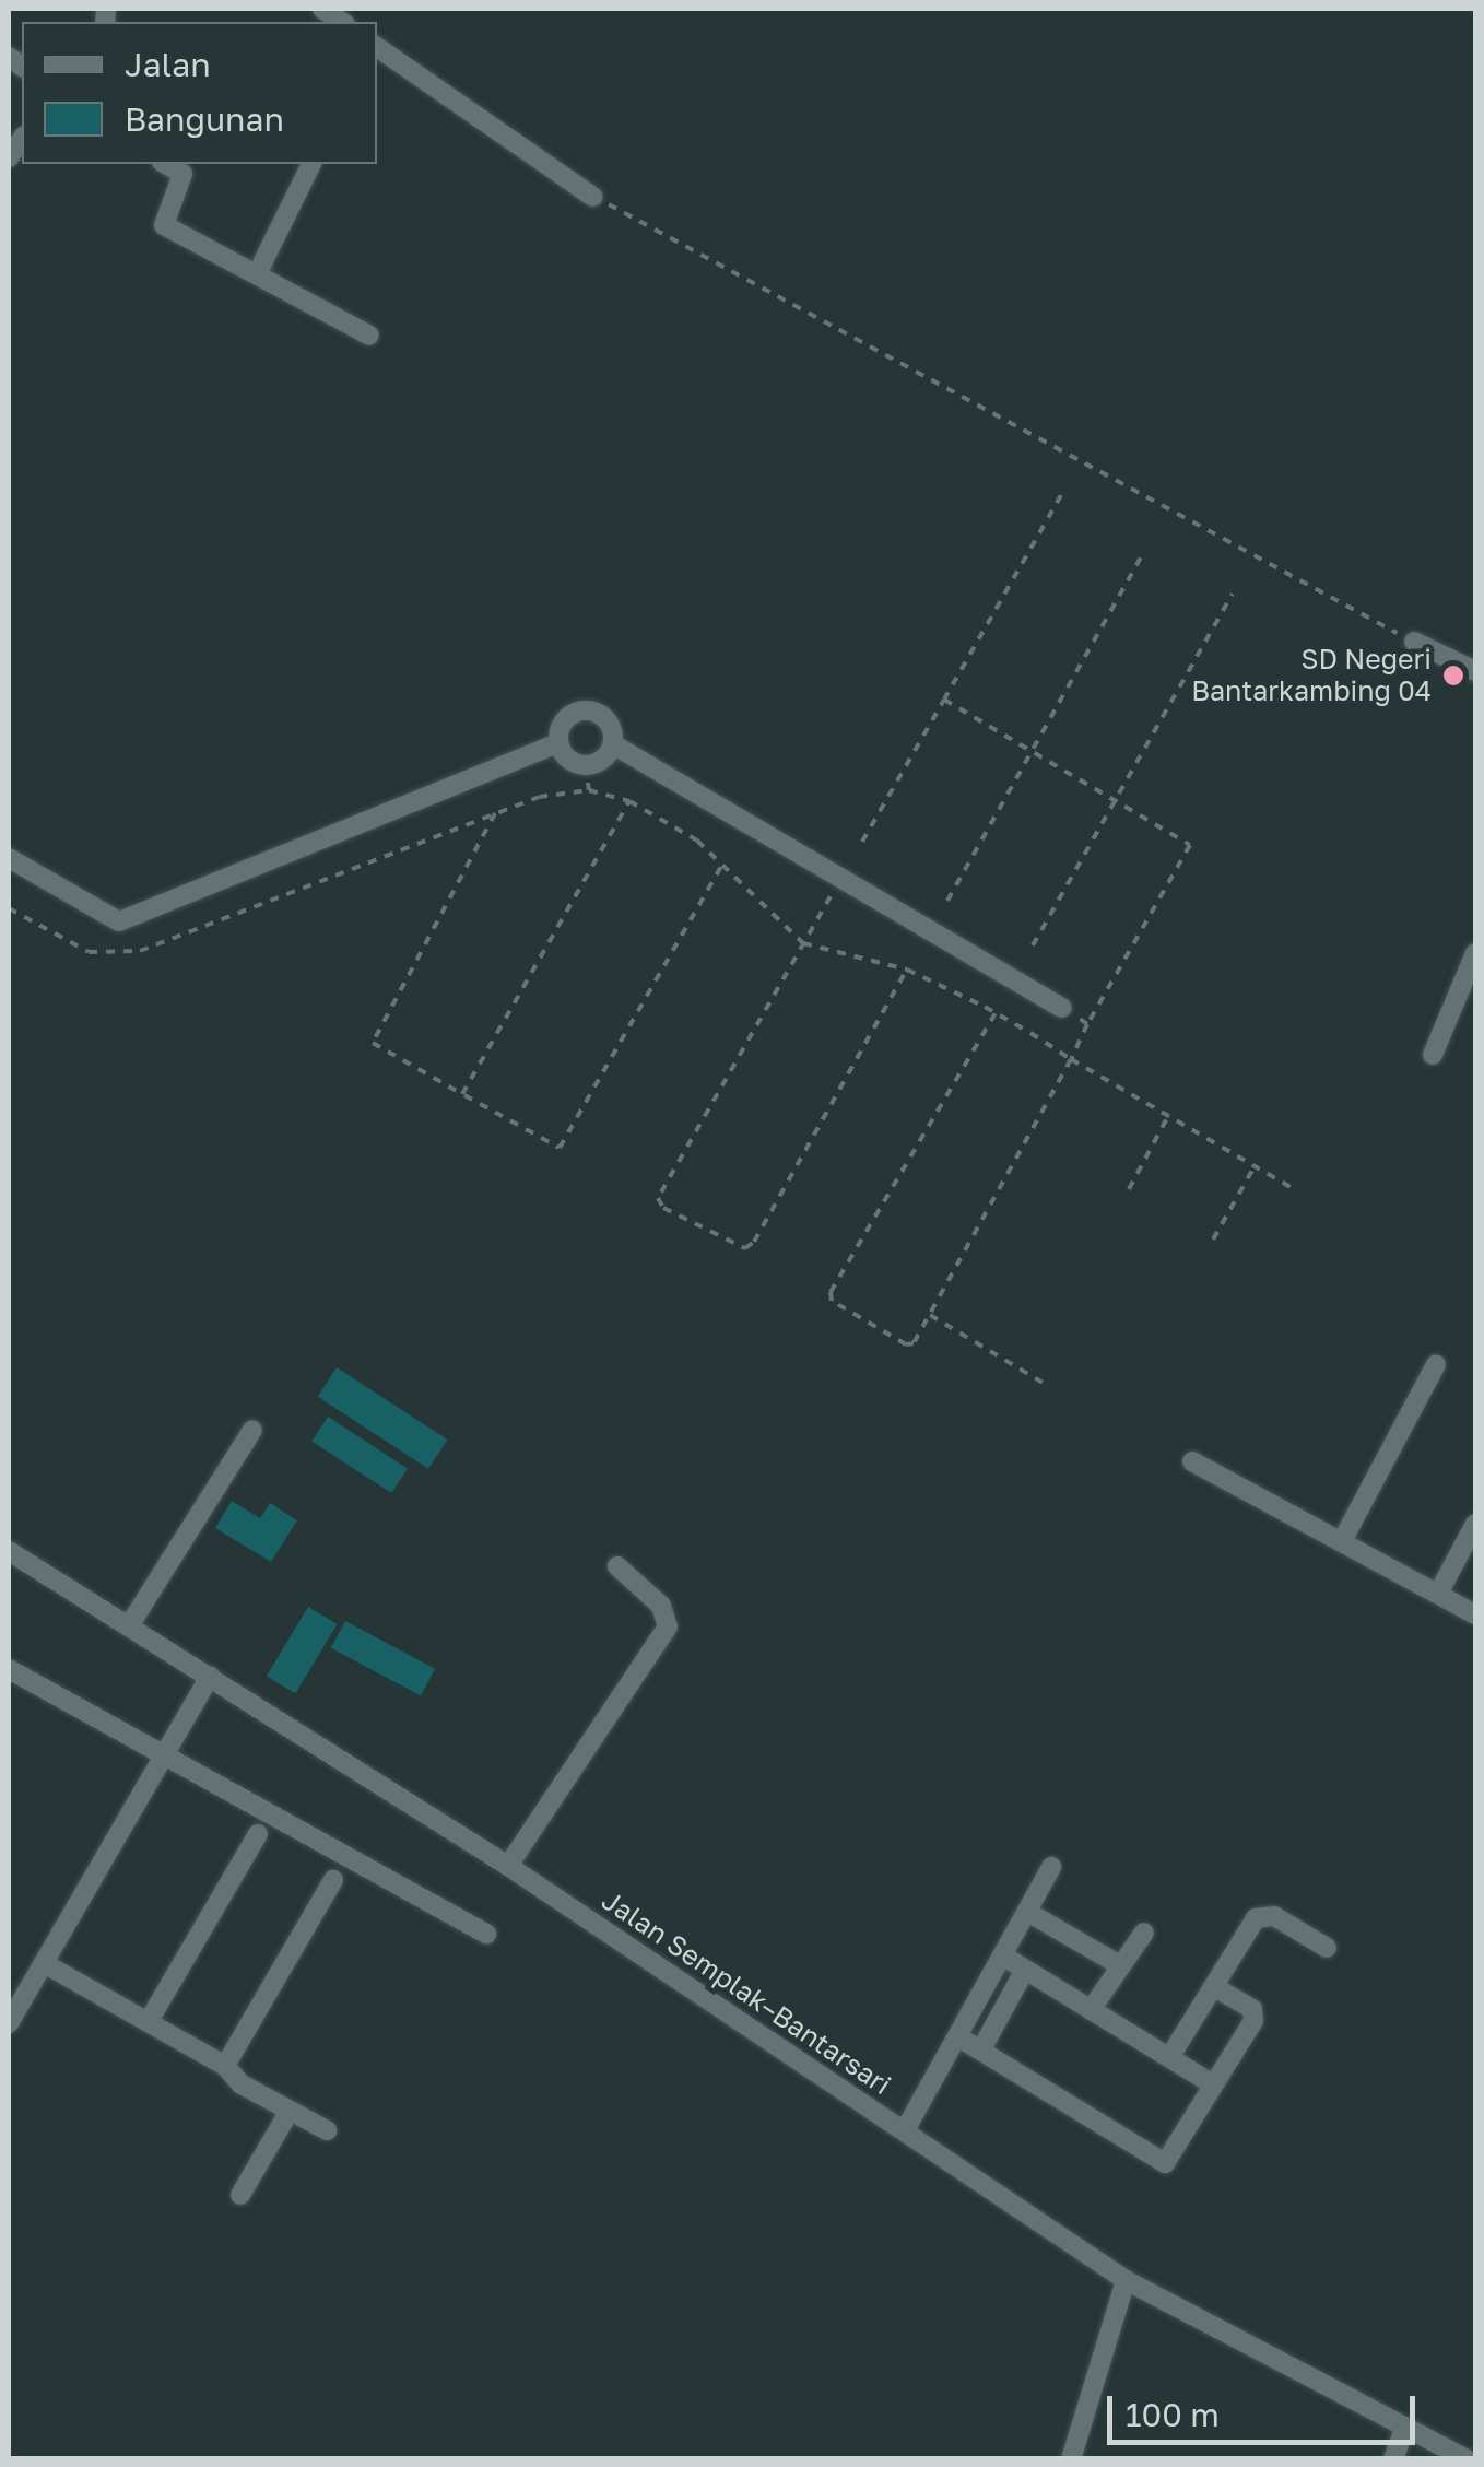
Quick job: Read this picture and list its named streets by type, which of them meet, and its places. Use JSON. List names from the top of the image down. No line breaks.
{"streets":{"street":["Jalan Semplak–Bantarsari"]},"places":["SD Negeri Bantarkambing 04"],"legend":["Jalan","Bangunan"],"scale_bar":"100 m"}
